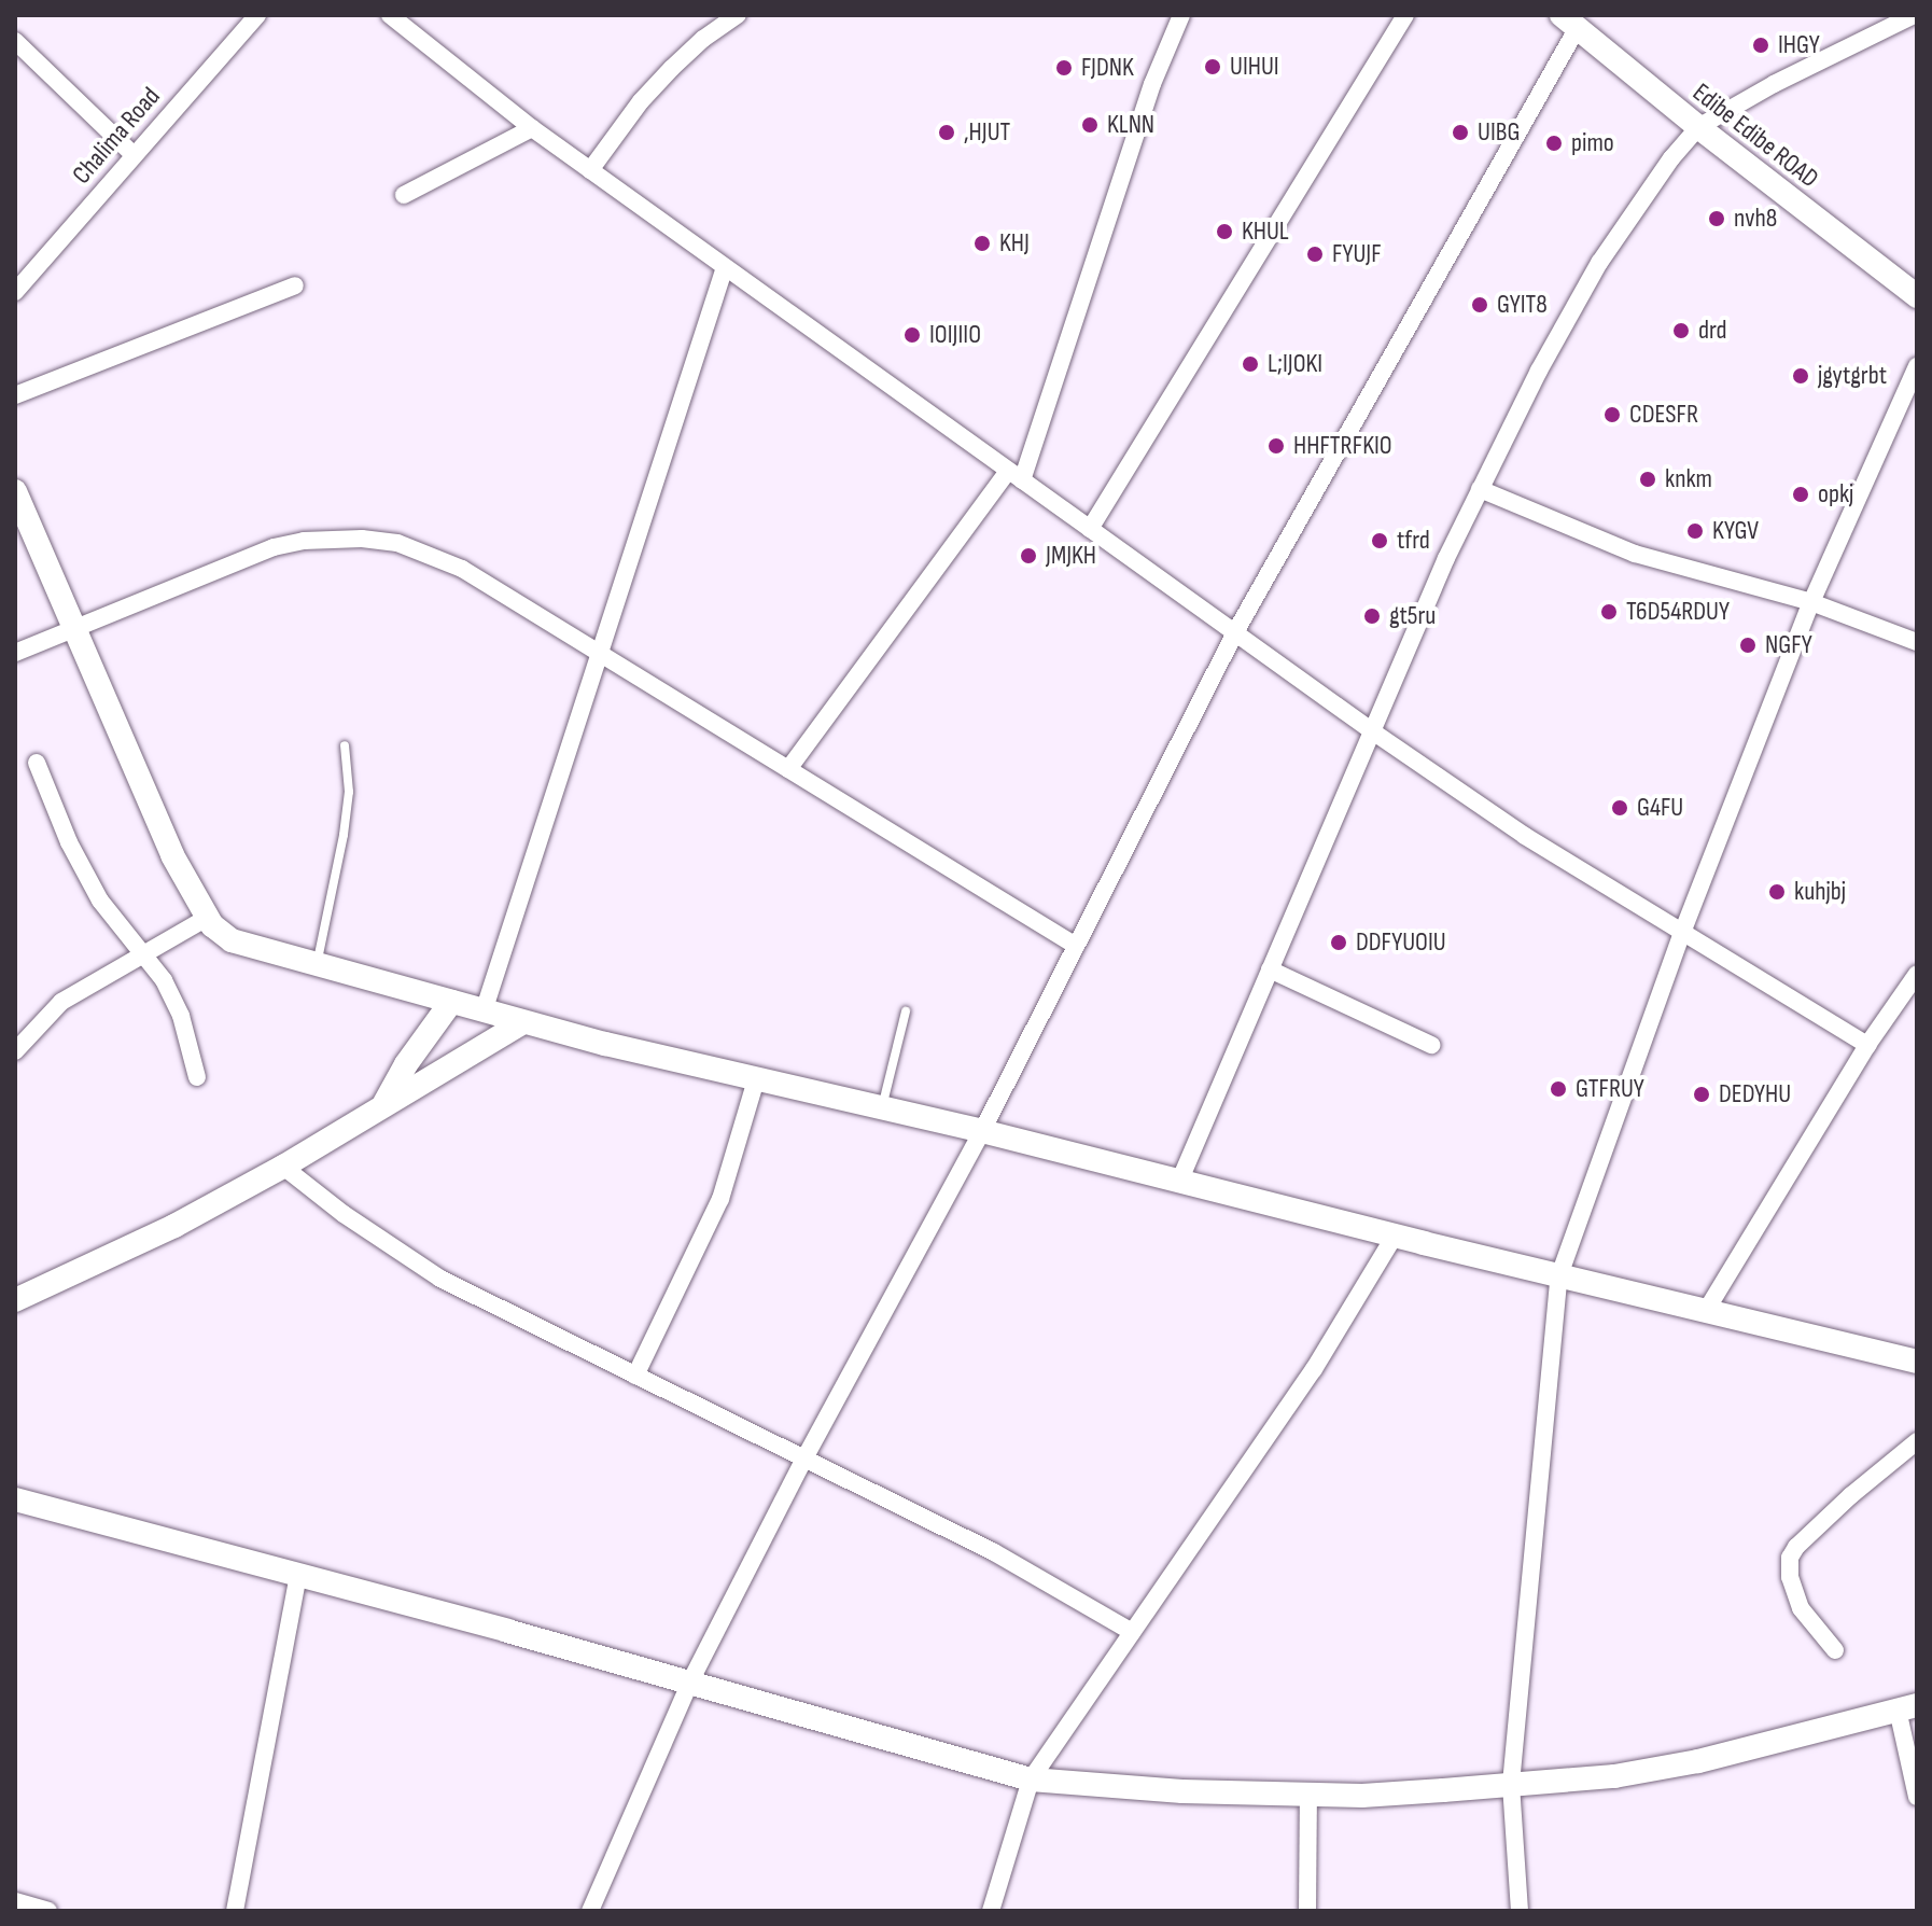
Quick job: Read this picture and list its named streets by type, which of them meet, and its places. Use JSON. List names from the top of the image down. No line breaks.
{"streets":{"street":["Chalima Road","Edibe Edibe ROAD"]},"places":["IHGY","UIHUI","FJDNK","KLNN",",HJUT","UIBG","pimo","nvh8","KHUL","KHJ","FYUJF","GYIT8","drd","IOIJIIO","L;IJOKI","jgytgrbt","CDESFR","HHFTRFKIO","knkm","opkj","KYGV","tfrd","JMJKH","T6D54RDUY","gt5ru","NGFY","G4FU","kuhjbj","DDFYUOIU","GTFRUY","DEDYHU"]}
